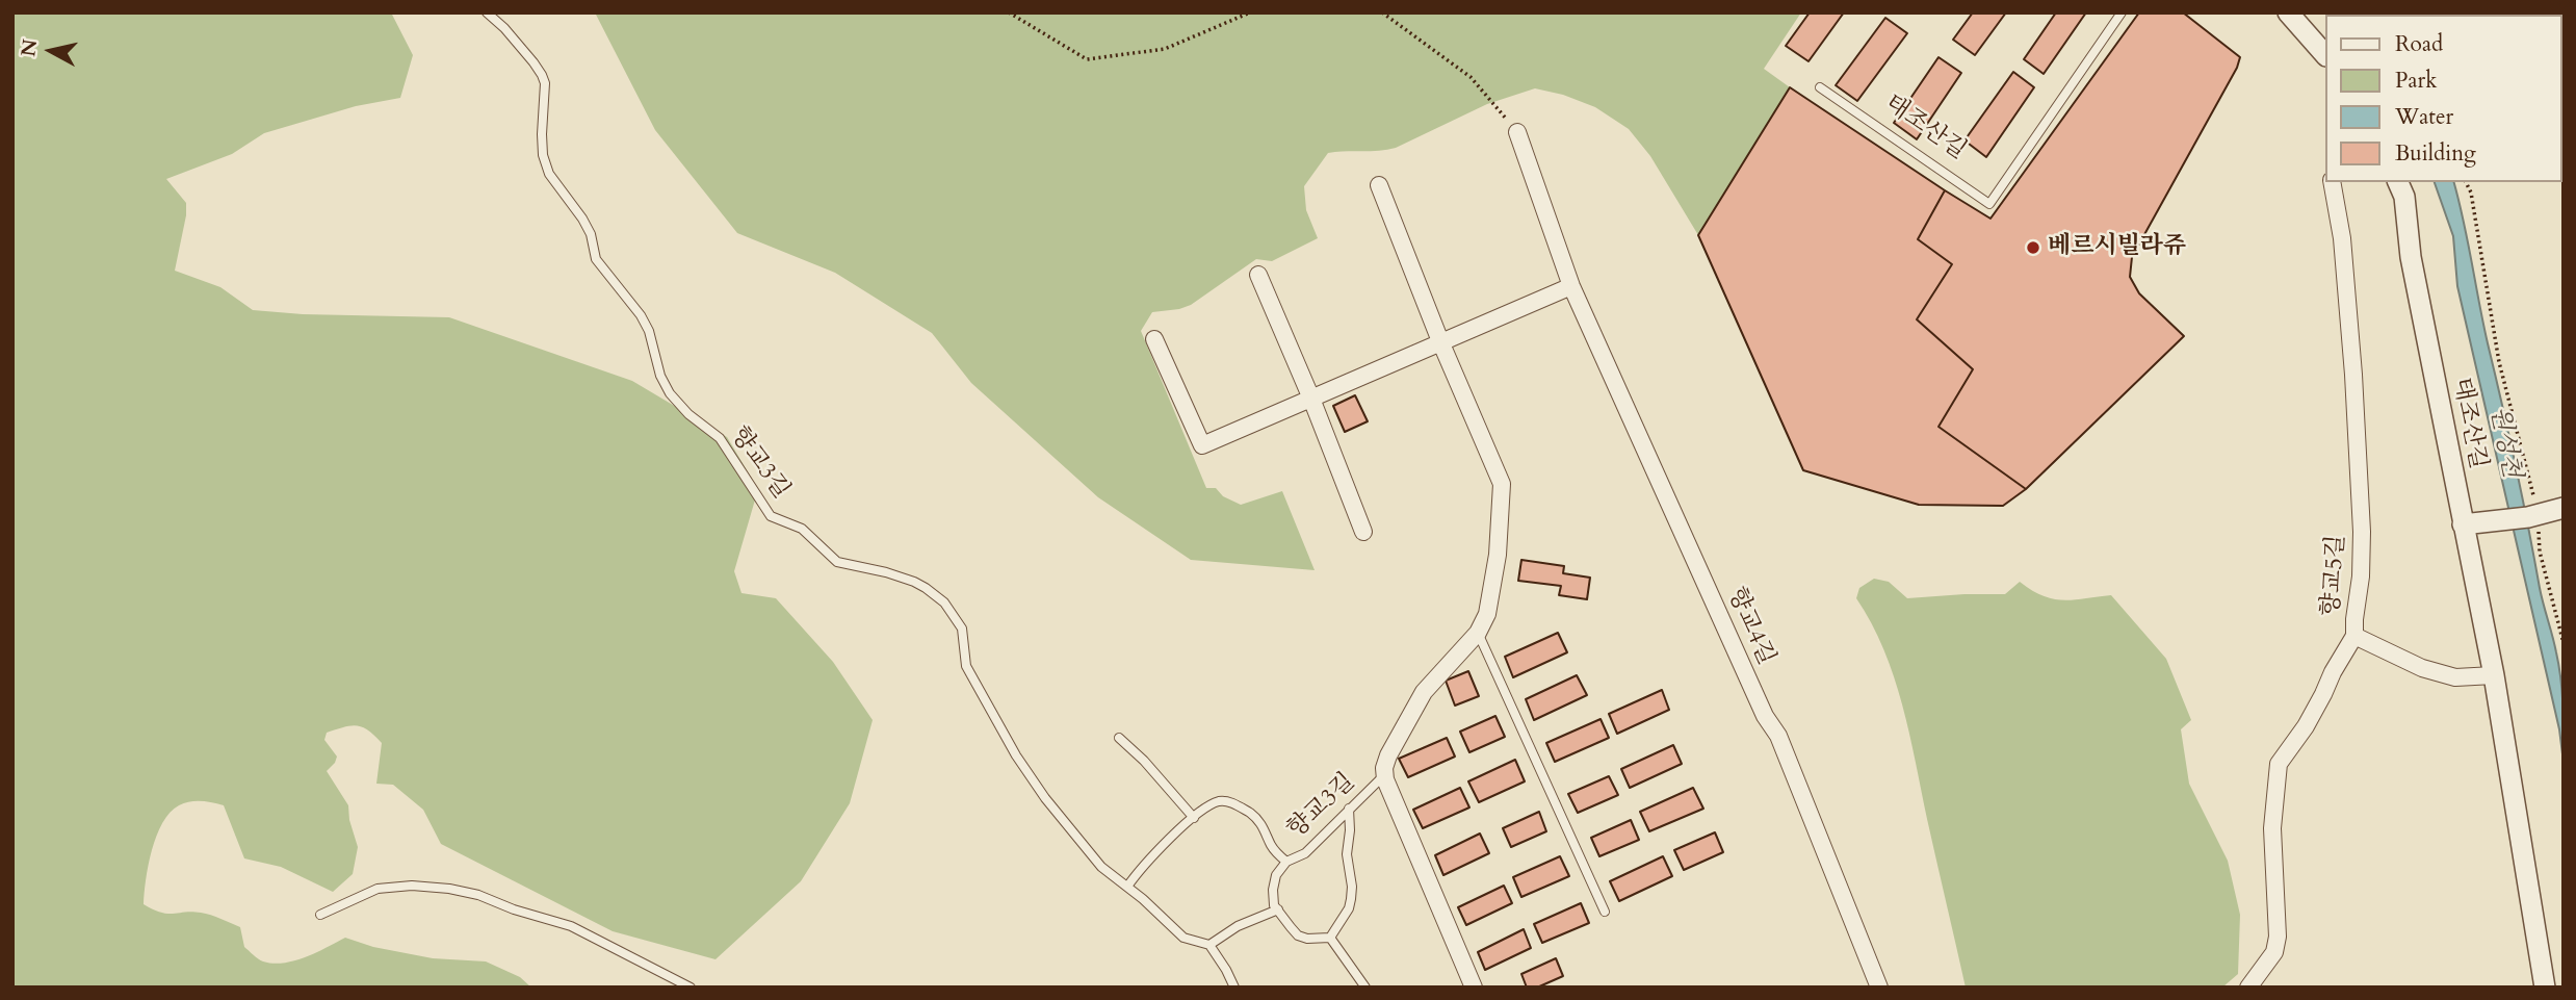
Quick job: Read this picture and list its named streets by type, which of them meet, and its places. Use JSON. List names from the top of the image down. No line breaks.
{"streets":{"street":["태조산길","향교5길","향교4길"],"lane":["향교3길"]},"water":["원성천"],"places":["베르시빌라쥬"],"legend":["Road","Park","Water","Building"],"north":"left"}
